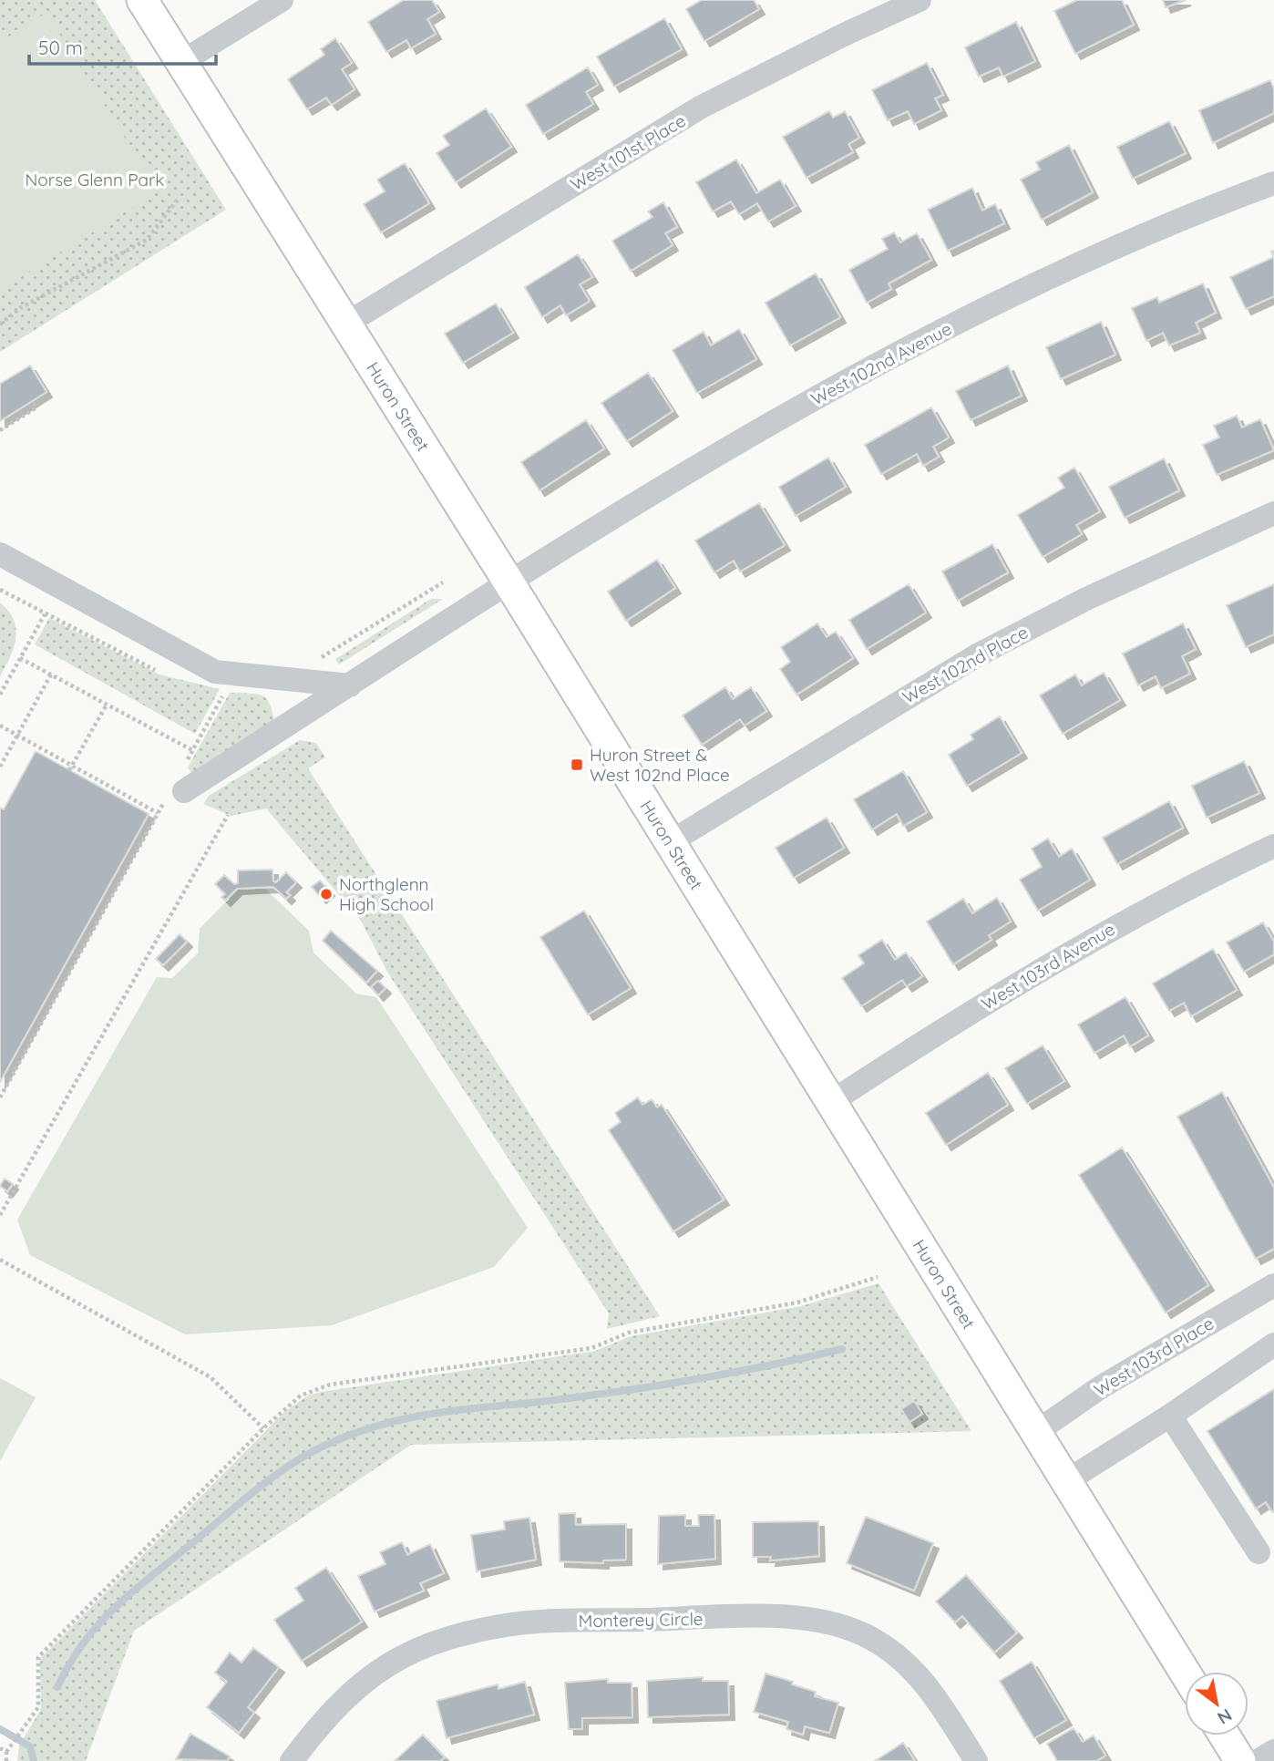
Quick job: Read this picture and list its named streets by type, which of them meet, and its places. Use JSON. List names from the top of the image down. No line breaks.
{"streets":{"main road":["Huron Street"],"street":["West 101st Place","West 102nd Avenue","West 102nd Place","West 103rd Avenue","West 103rd Place","Monterey Circle"]},"crossings":[["West 101st Place","Huron Street"],["West 102nd Avenue","Huron Street"],["Huron Street","West 102nd Place"],["Huron Street","West 103rd Avenue"],["Huron Street","West 103rd Place"]],"parks":["Norse Glenn Park"],"places":{"transit":["Huron Street & West 102nd Place"],"other":["Northglenn High School"]},"scale_bar":"50 m","north":"bottom right"}
